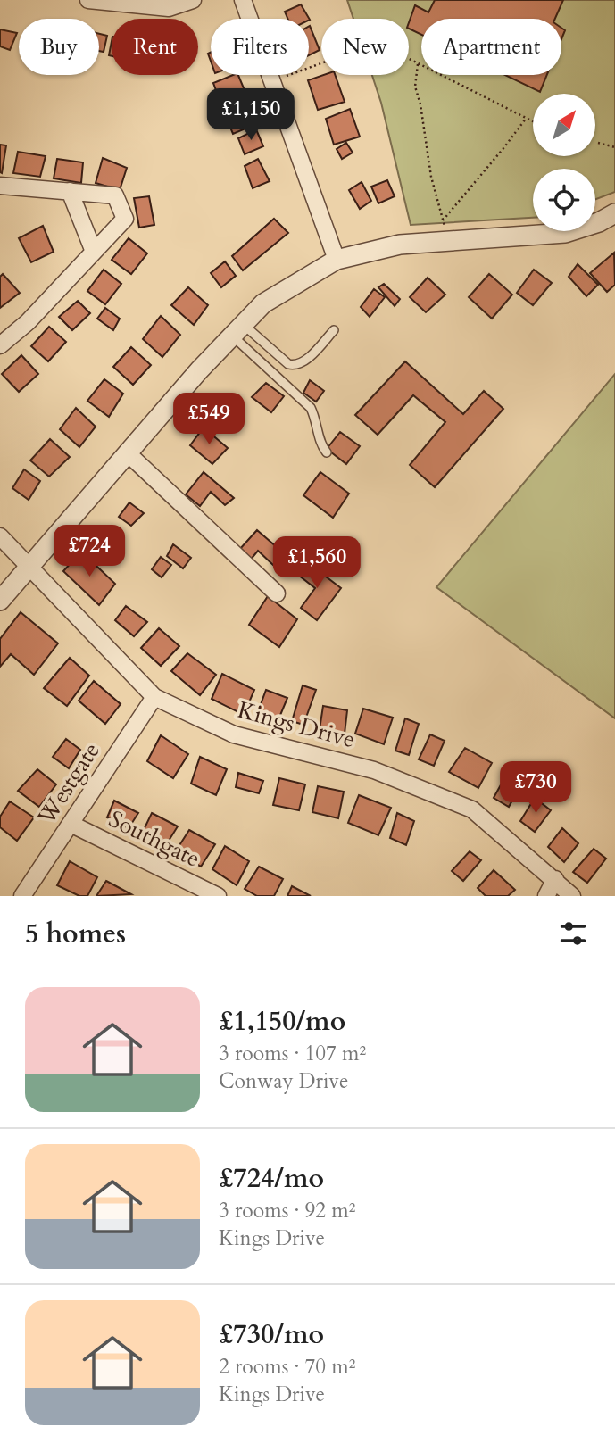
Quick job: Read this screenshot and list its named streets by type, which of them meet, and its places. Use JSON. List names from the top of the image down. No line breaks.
{"streets":{"street":["Kings Drive","Westgate","Southgate"]},"crossings":[["Kings Drive","Westgate"],["Westgate","Southgate"]],"north":"top right","page":{"chip":["Buy","Rent","Filters","New","Apartment"],"price":["£1,150","£549","£724","£1,560","£730"],"heading":"5 homes","list":[{"name":"£1,150/mo","note":"3 rooms · 107 m² · Conway Drive"},{"name":"£724/mo","note":"3 rooms · 92 m² · Kings Drive"},{"name":"£730/mo","note":"2 rooms · 70 m² · Kings Drive"}]}}
